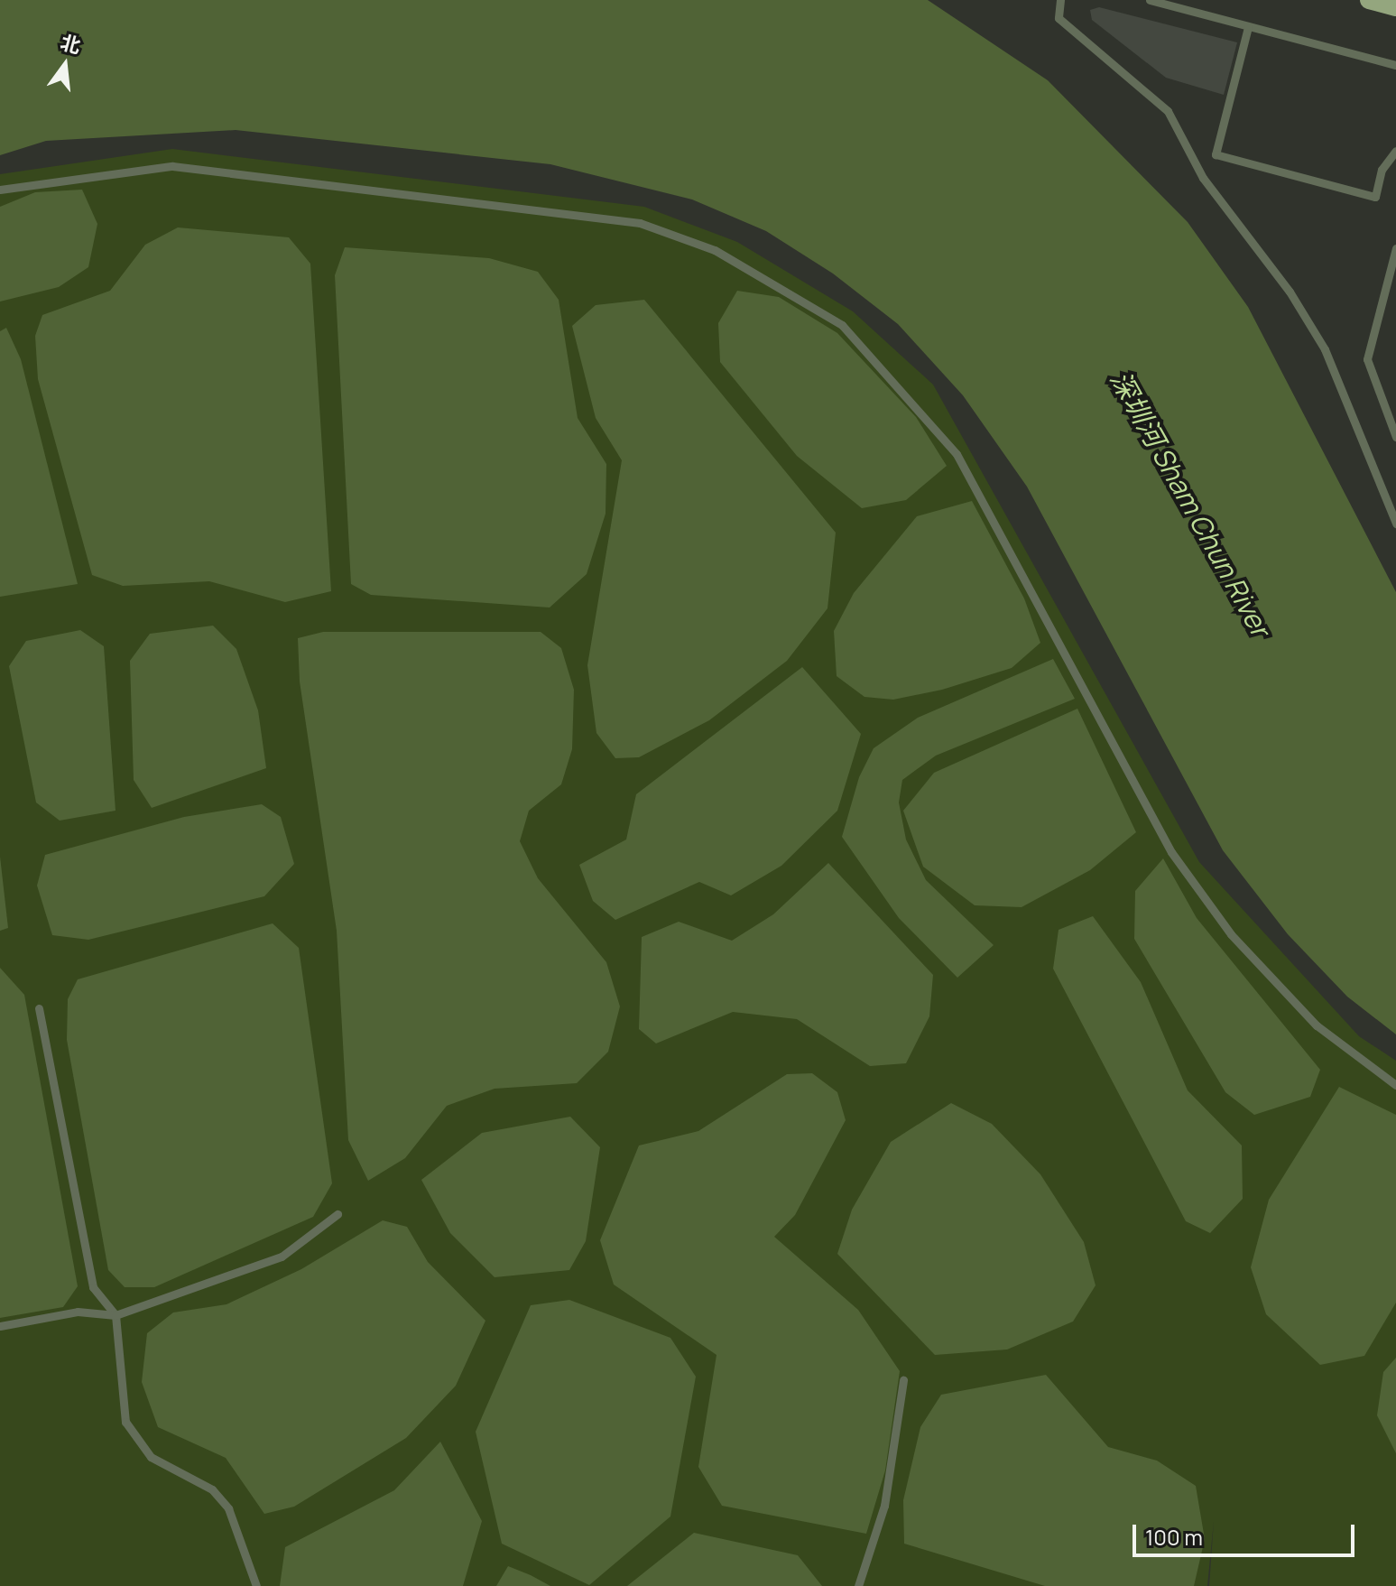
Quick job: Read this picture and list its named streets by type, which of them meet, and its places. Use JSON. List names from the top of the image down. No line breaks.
{"water":["深圳河 Sham Chun River"],"scale_bar":"100 m","north":"top"}
